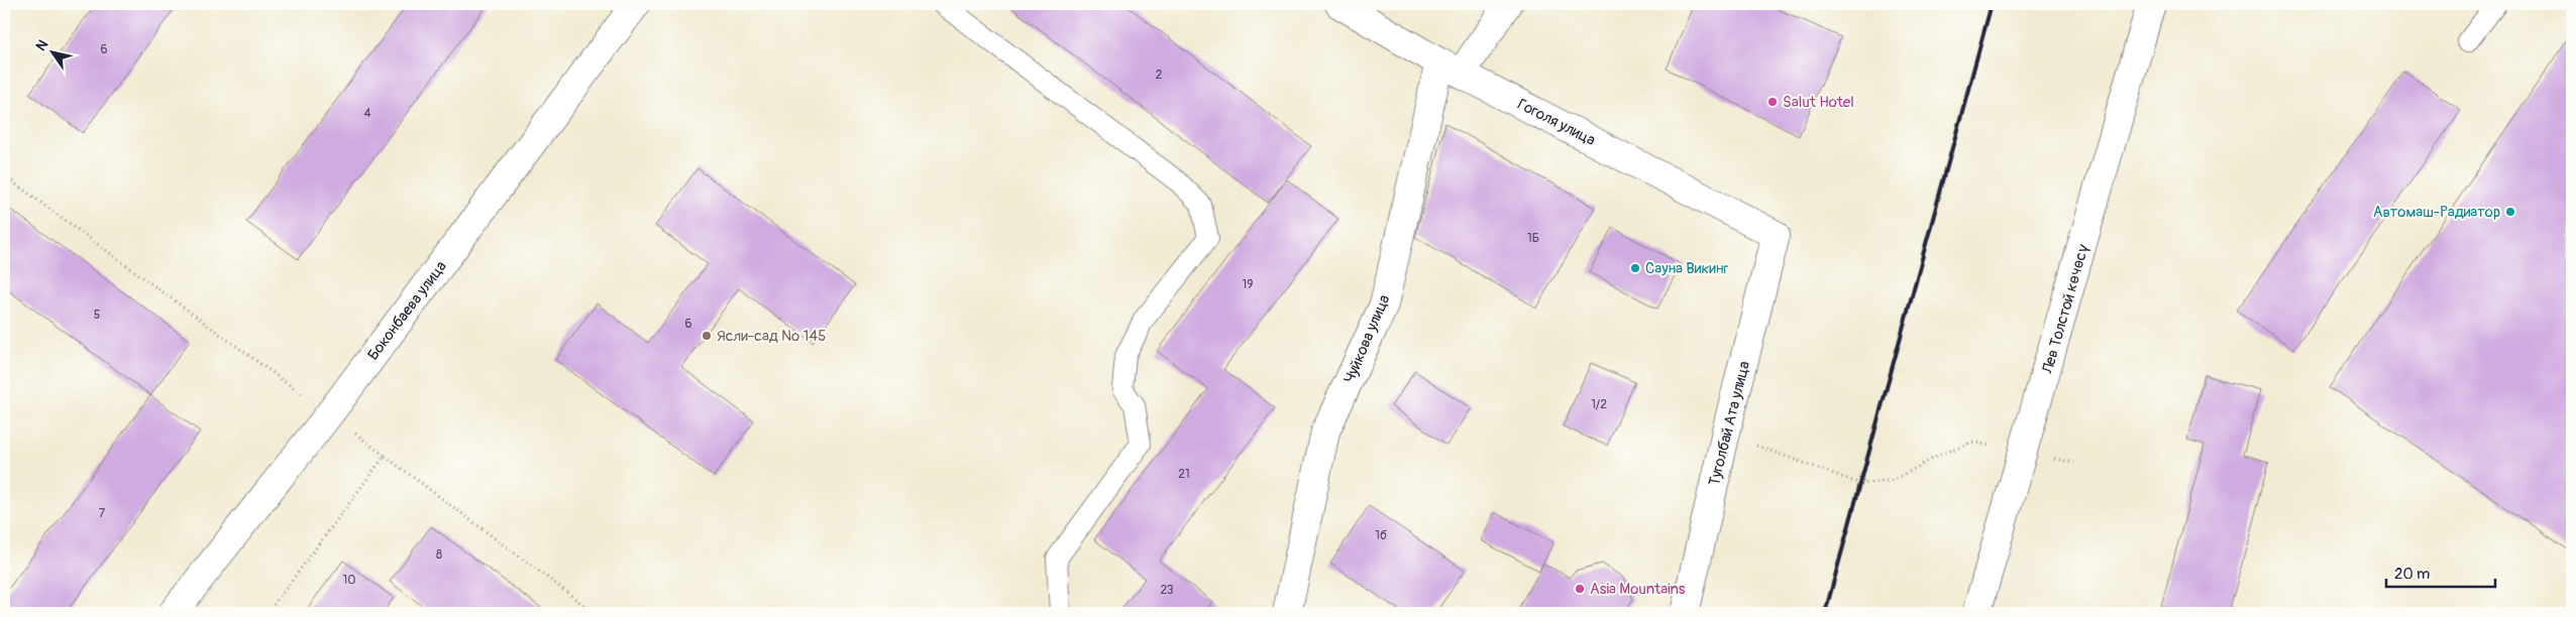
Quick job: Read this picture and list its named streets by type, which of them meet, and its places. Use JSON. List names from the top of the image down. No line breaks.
{"streets":{"street":["Гоголя улица","Лев Толстой көчөсү","Боконбаева улица","Чуйкова улица","Туголбай Ата улица"]},"crossings":[["Гоголя улица","Чуйкова улица"],["Гоголя улица","Туголбай Ата улица"]],"places":["Salut Hotel","Автомаш-Радиатор","Сауна Викинг","Ясли-сад № 145","Asia Mountains"],"house_numbers":["6","2","4","1Б","19","5","6","1/2","21","7","1б","8","10","23"],"scale_bar":"20 m","north":"top left"}
